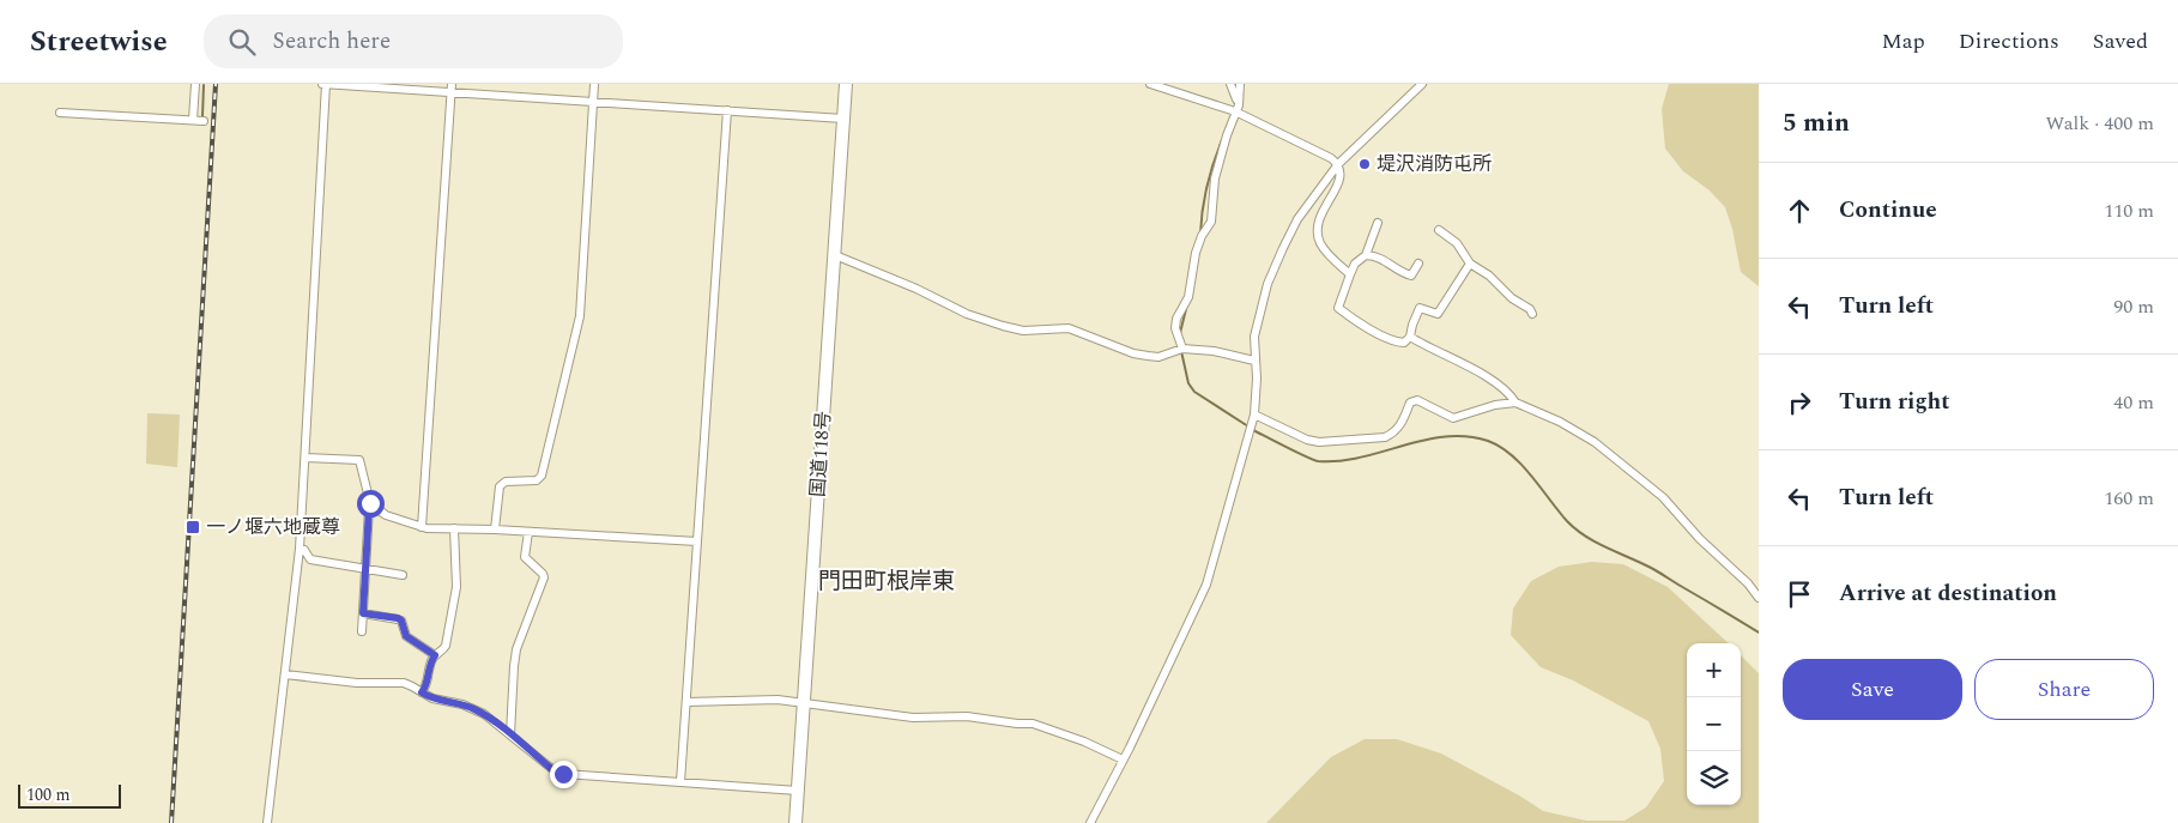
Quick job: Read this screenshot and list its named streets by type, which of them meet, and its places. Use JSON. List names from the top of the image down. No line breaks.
{"streets":{"highway":["国道118号"]},"districts":["門田町根岸東"],"places":{"other":["堤沢消防屯所"],"transit":["一ノ堰六地蔵尊"]},"scale_bar":"100 m","page":{"header":"Streetwise","search":"Search here","nav":["Map","Directions","Saved"],"heading":["5 min","Walk · 400 m"],"list":[["Continue","110 m"],["Turn left","90 m"],["Turn right","40 m"],["Turn left","160 m"],"Arrive at destination"],"buttons":["Save","Share"],"map_buttons":["+","−"],"scale":"100 m"}}
